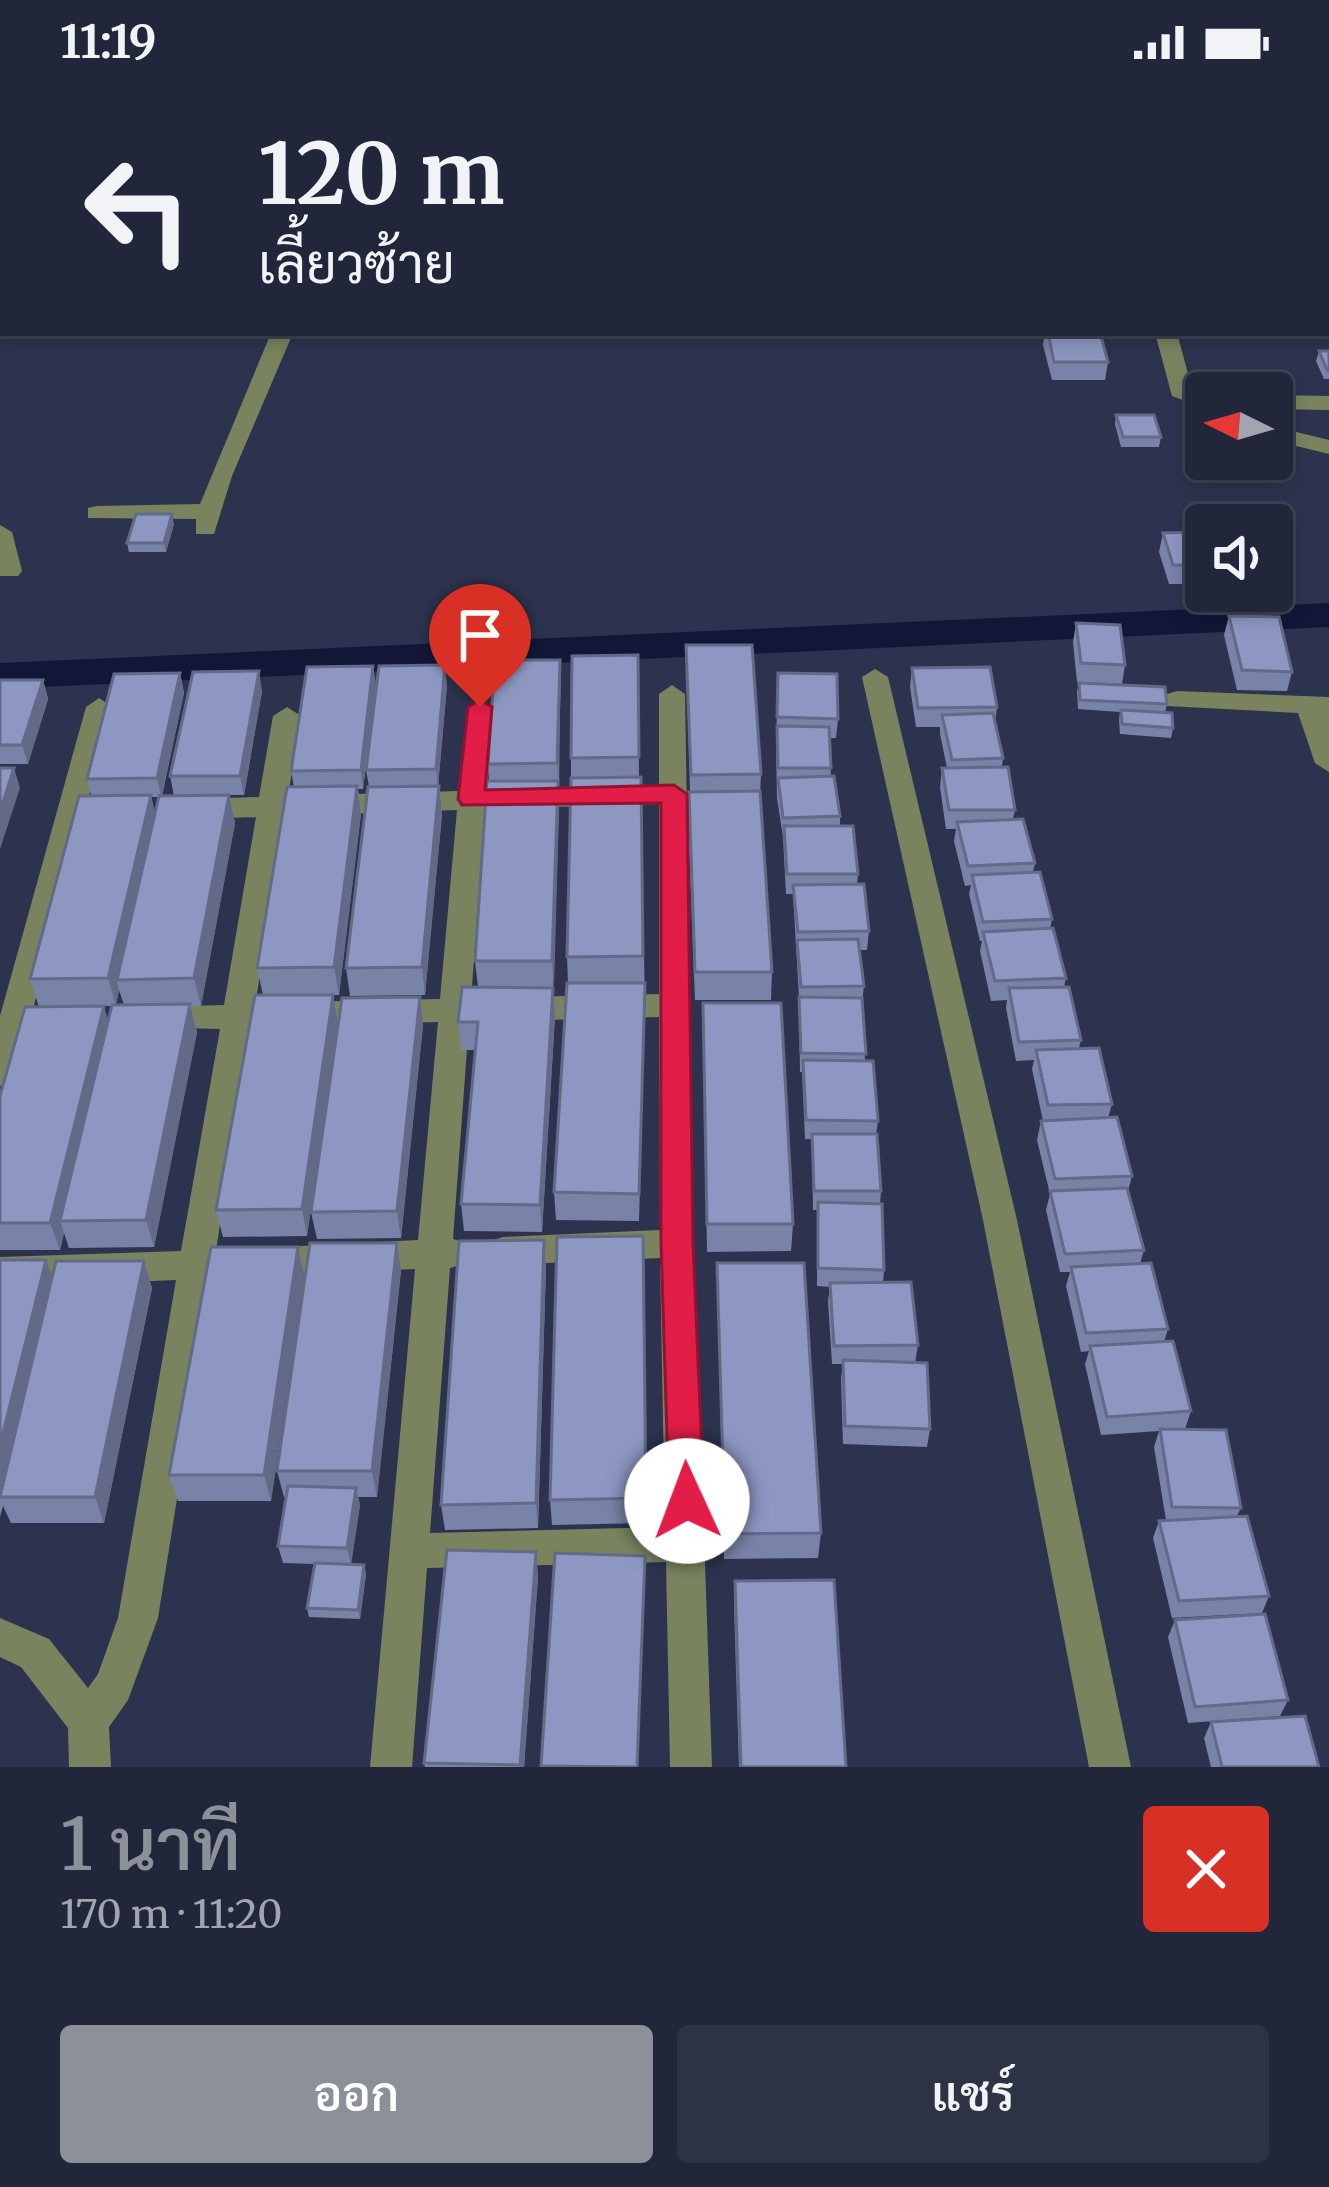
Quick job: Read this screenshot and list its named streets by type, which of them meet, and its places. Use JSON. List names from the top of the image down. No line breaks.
{"north":"left","page":{"status":"11:19","turn":["120 m","เลี้ยวซ้าย"],"heading":["1 นาที","170 m · 11:20"],"buttons":["ออก","แชร์"]}}
